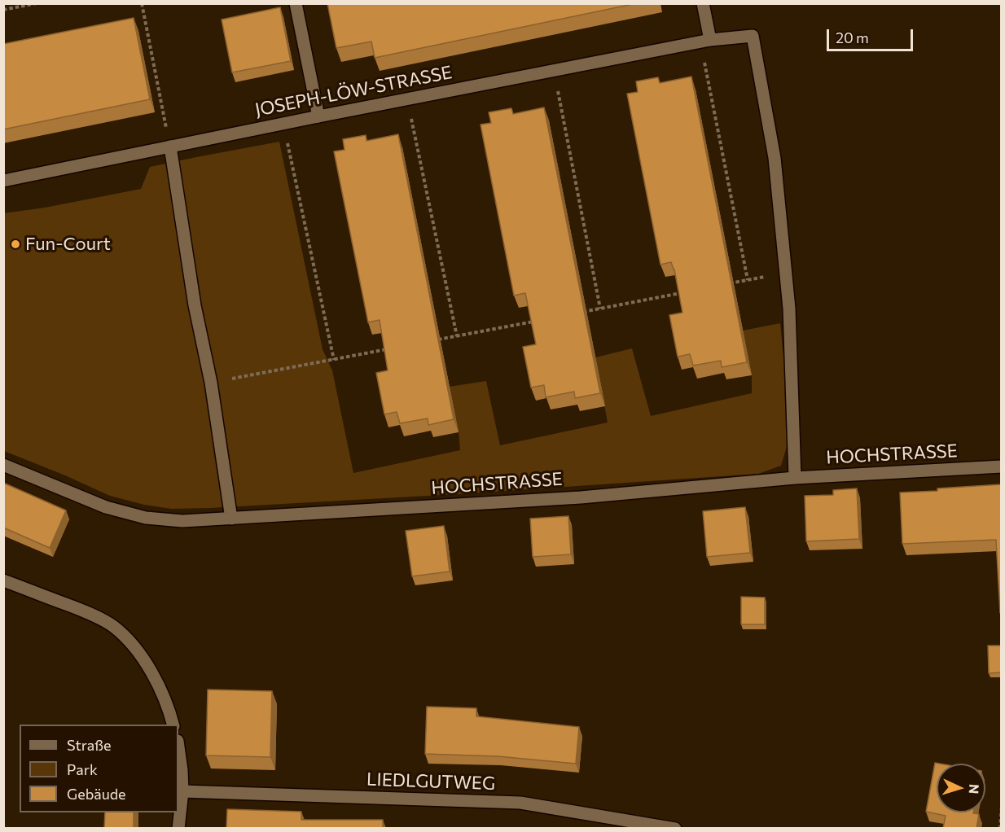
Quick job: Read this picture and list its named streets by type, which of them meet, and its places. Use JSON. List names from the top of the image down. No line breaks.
{"streets":{"street":["JOSEPH-LÖW-STRASSE","HOCHSTRASSE","LIEDLGUTWEG"]},"crossings":[["JOSEPH-LÖW-STRASSE","HOCHSTRASSE"]],"places":["Fun-Court"],"legend":["Straße","Park","Gebäude"],"scale_bar":"20 m","north":"right"}
